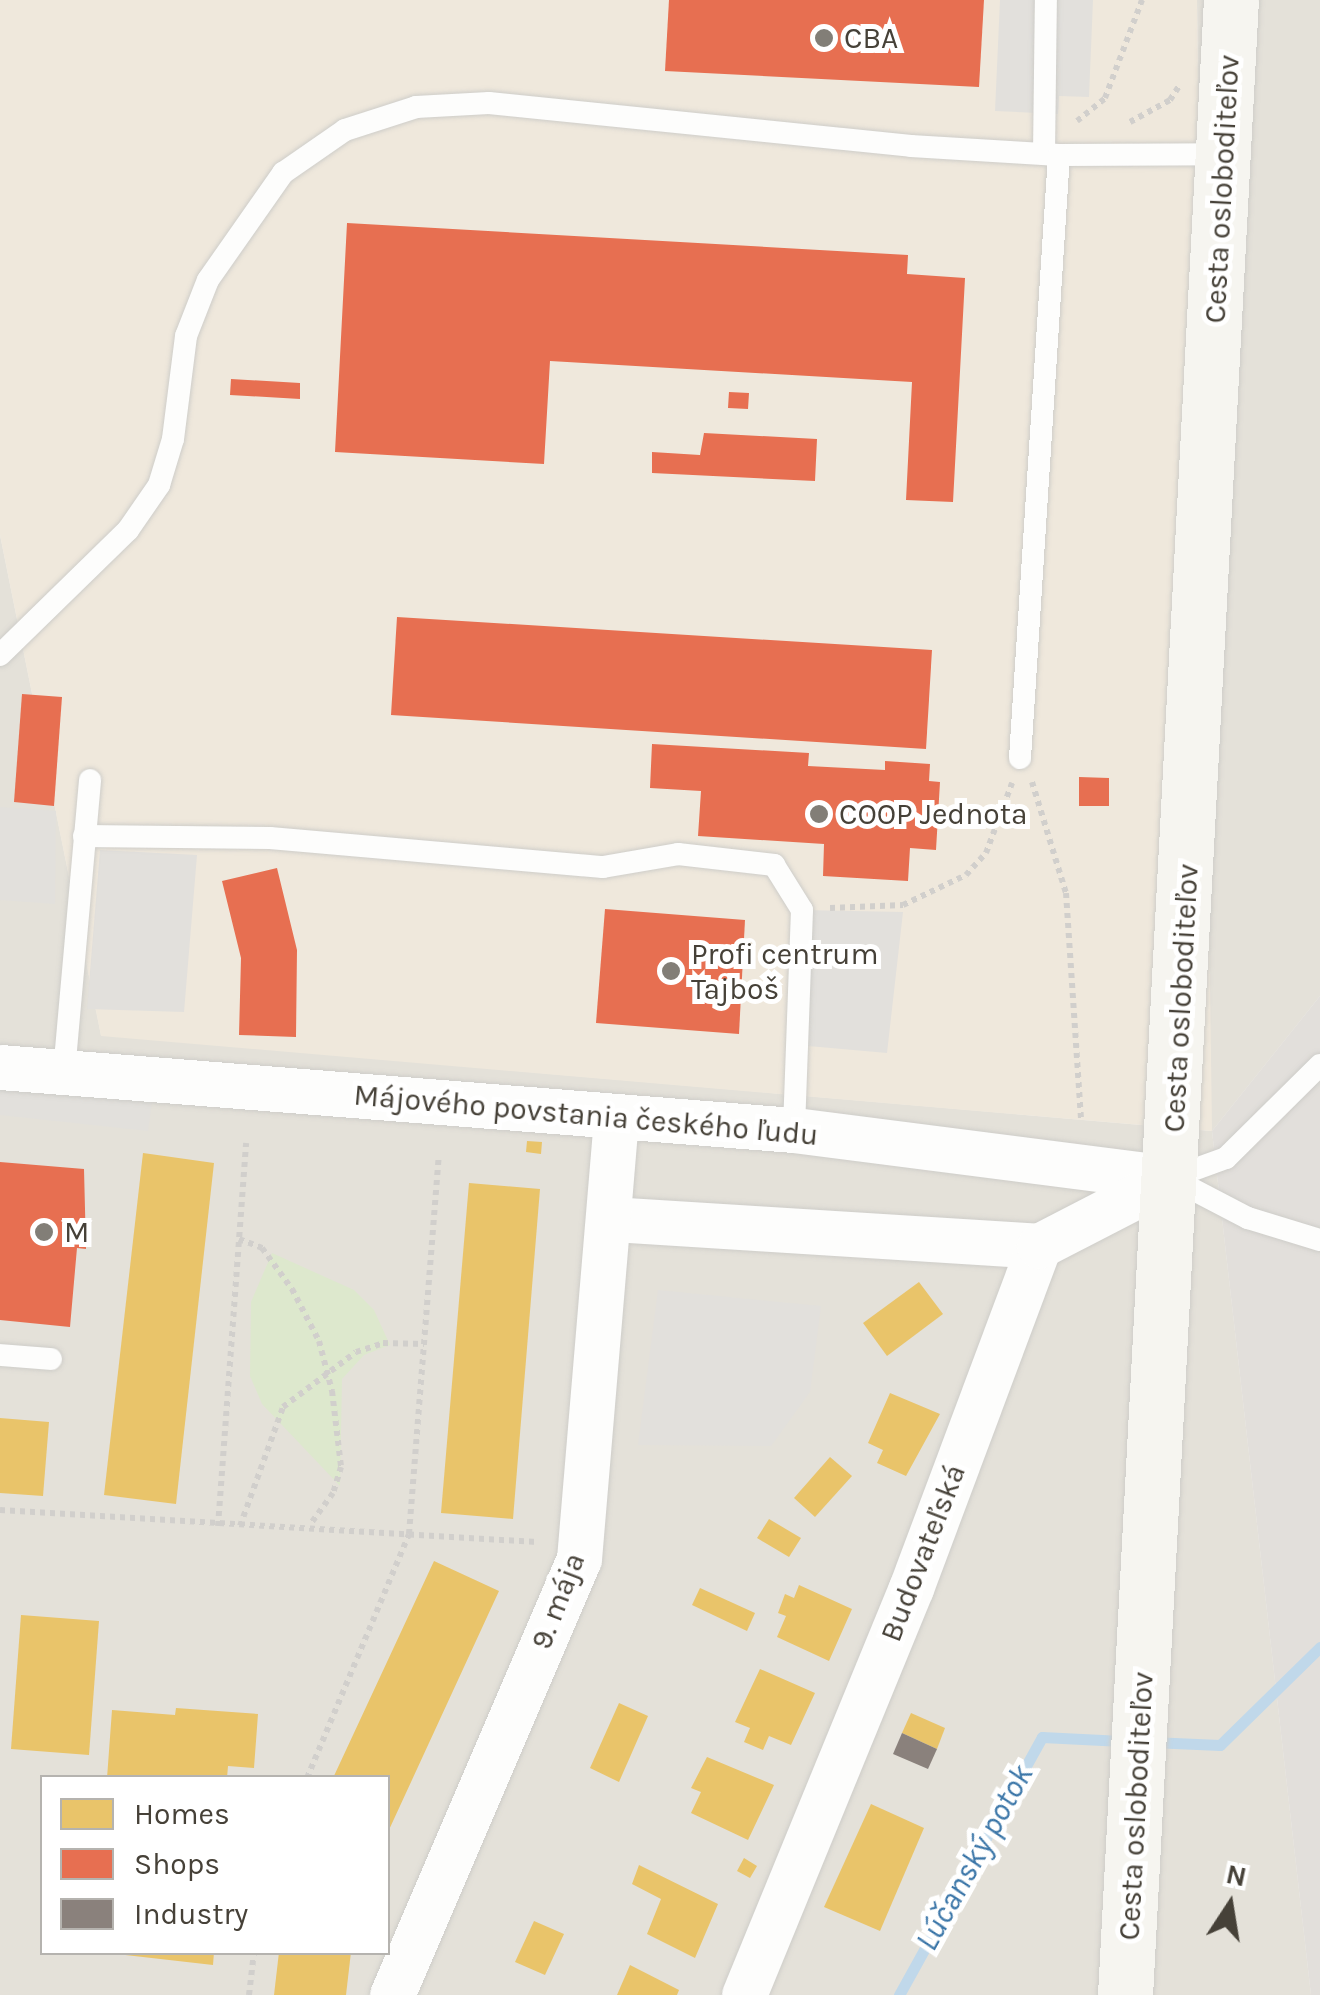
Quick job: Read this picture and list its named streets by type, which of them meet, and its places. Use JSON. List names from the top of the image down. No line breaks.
{"streets":{"main road":["Cesta osloboditeľov"],"street":["Májového povstania českého ľudu","Budovateľská","9. mája"]},"crossings":[["Cesta osloboditeľov","Májového povstania českého ľudu"],["Májového povstania českého ľudu","9. mája"]],"water":["Lúčanský potok"],"places":["CBA","COOP Jednota","Profi centrum Tajboš","M"],"legend":["Homes","Shops","Industry"],"north":"top"}
